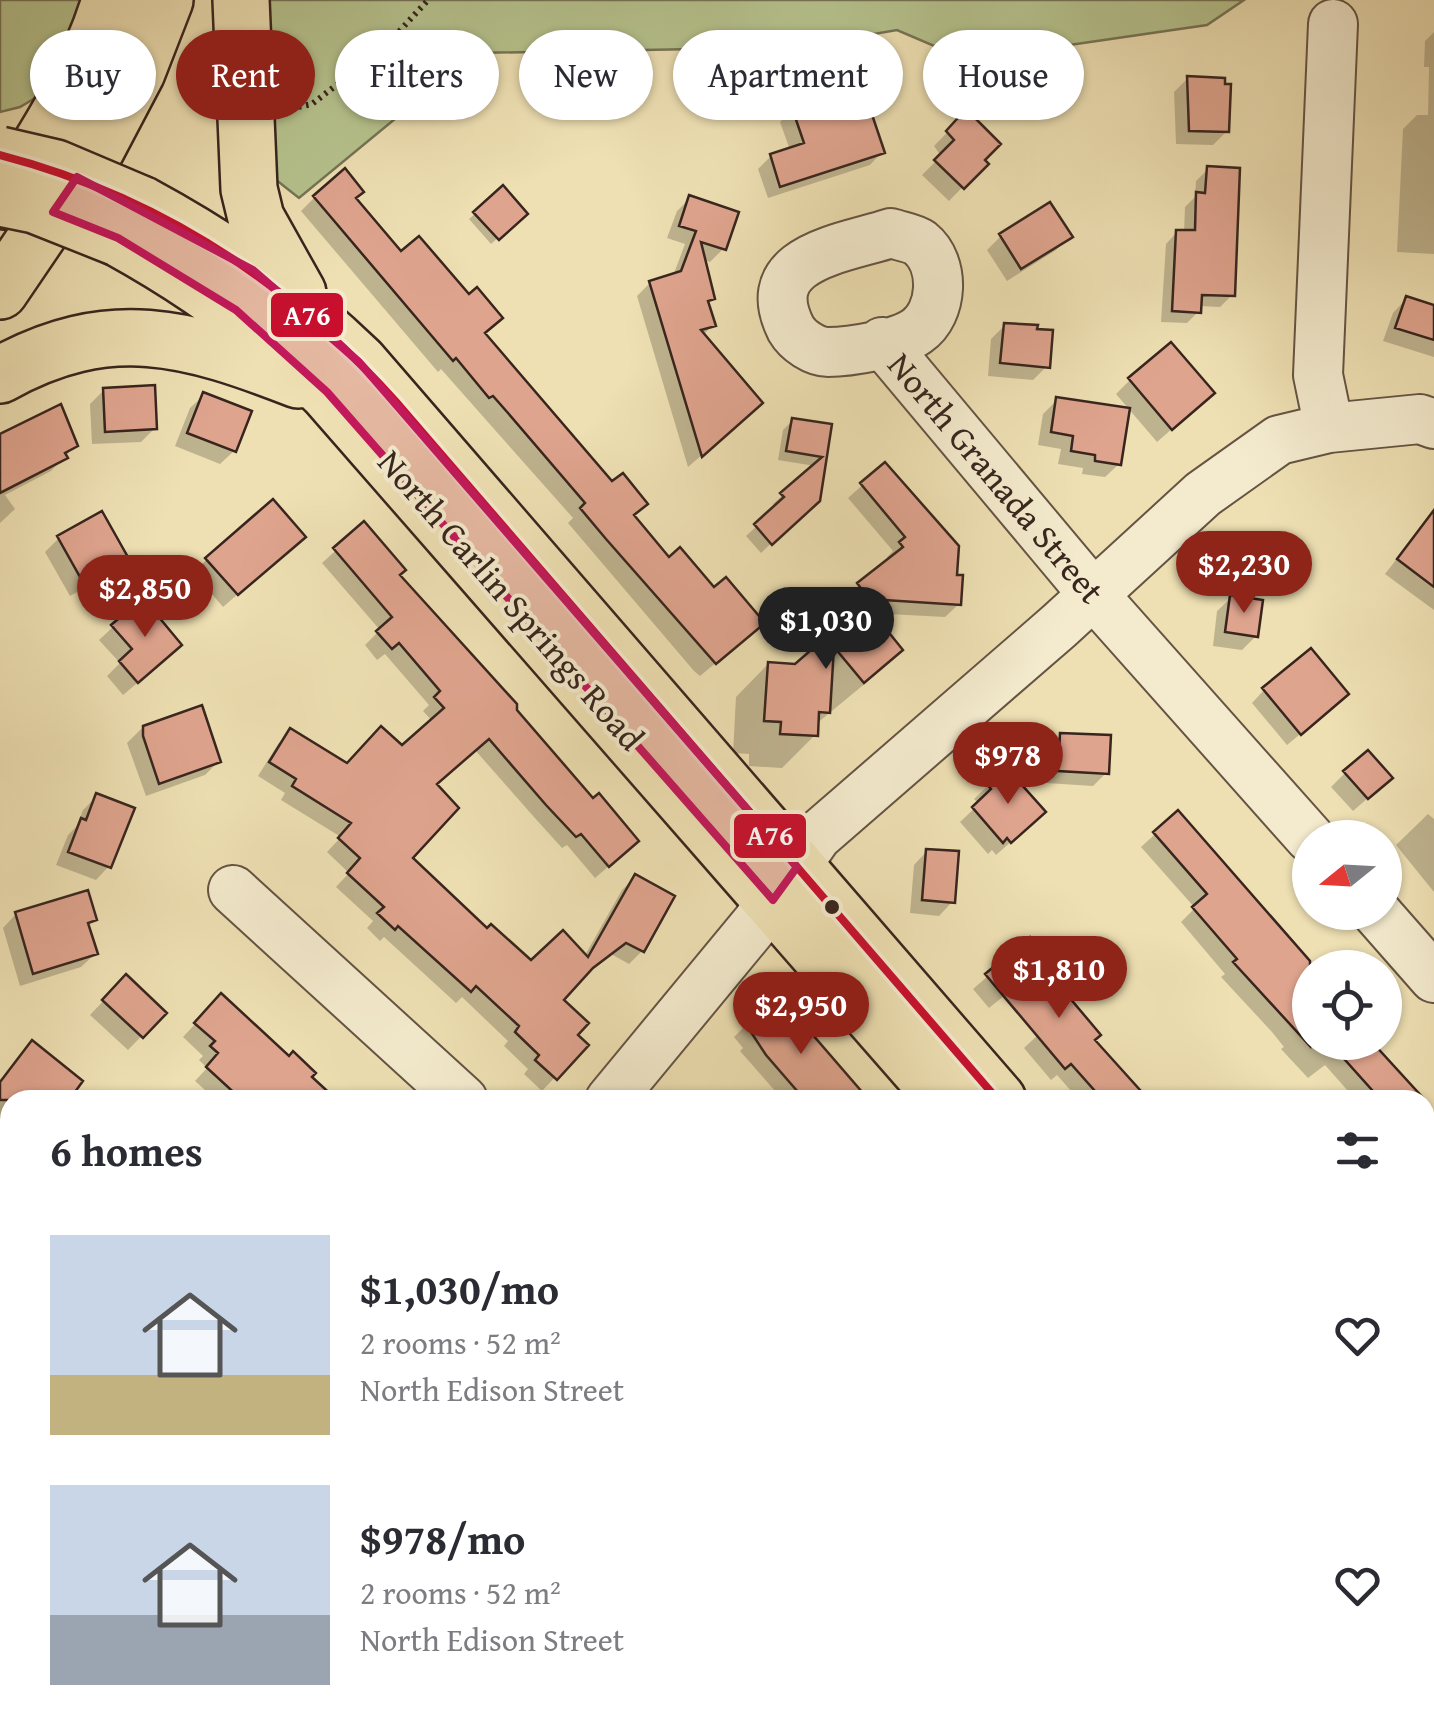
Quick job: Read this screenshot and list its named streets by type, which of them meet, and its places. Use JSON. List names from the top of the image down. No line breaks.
{"streets":{"main road":["North Carlin Springs Road"],"street":["North Granada Street"]},"lines":["transit line A76"],"north":"left","page":{"chip":["Buy","Rent","Filters","New","Apartment","House"],"price":["$2,230","$2,850","$1,030","$978","$1,810","$2,950"],"heading":"6 homes","list":[{"name":"$1,030/mo","note":"2 rooms · 52 m² · North Edison Street"},{"name":"$978/mo","note":"2 rooms · 52 m² · North Edison Street"}]}}
